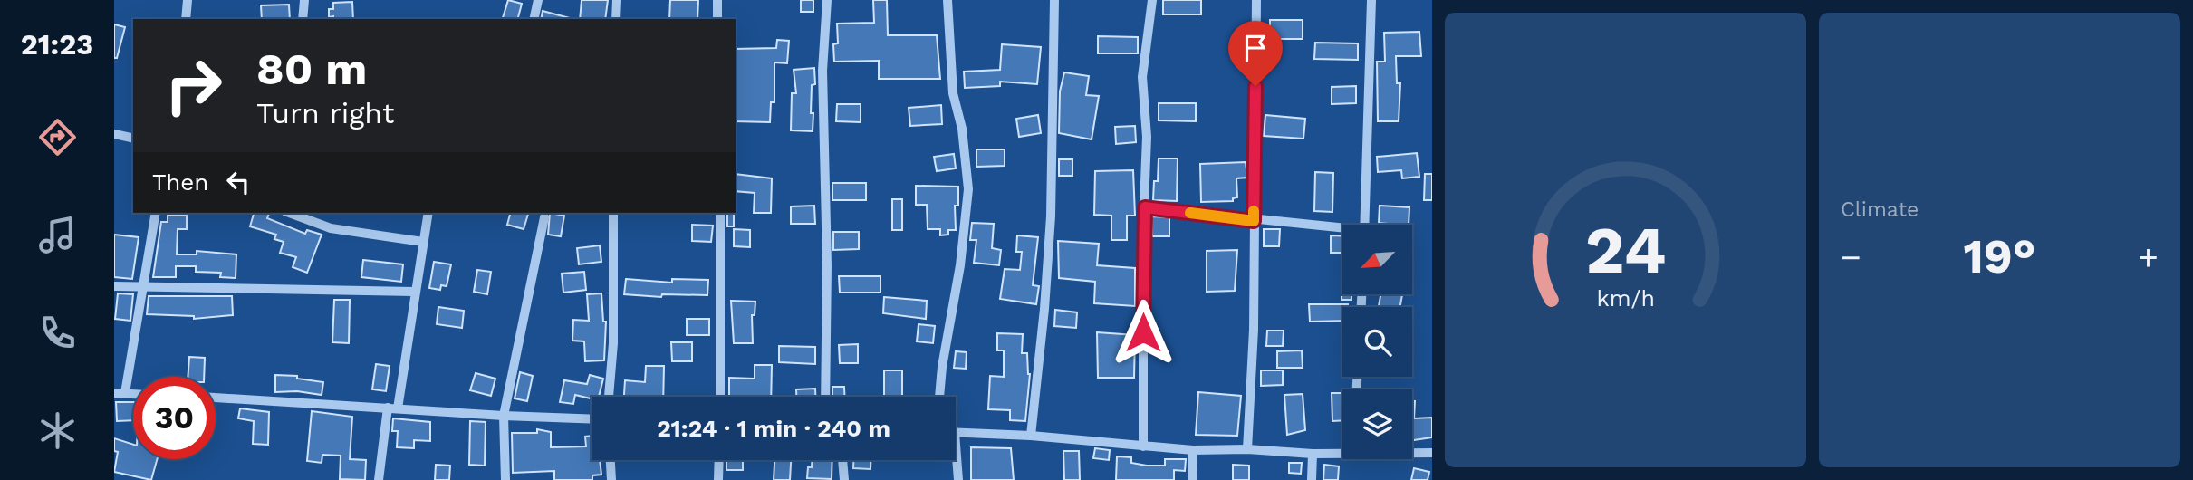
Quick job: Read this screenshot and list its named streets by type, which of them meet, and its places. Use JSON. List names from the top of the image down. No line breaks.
{"north":"bottom left","page":{"tabs":"21:23","tile":"Climate","turn":["80 m","Turn right"],"then":"Then","heat":["−","19°","+"],"limit":"30","trip":"21:24 · 1 min · 240 m","gauge":["24","km/h"]}}
